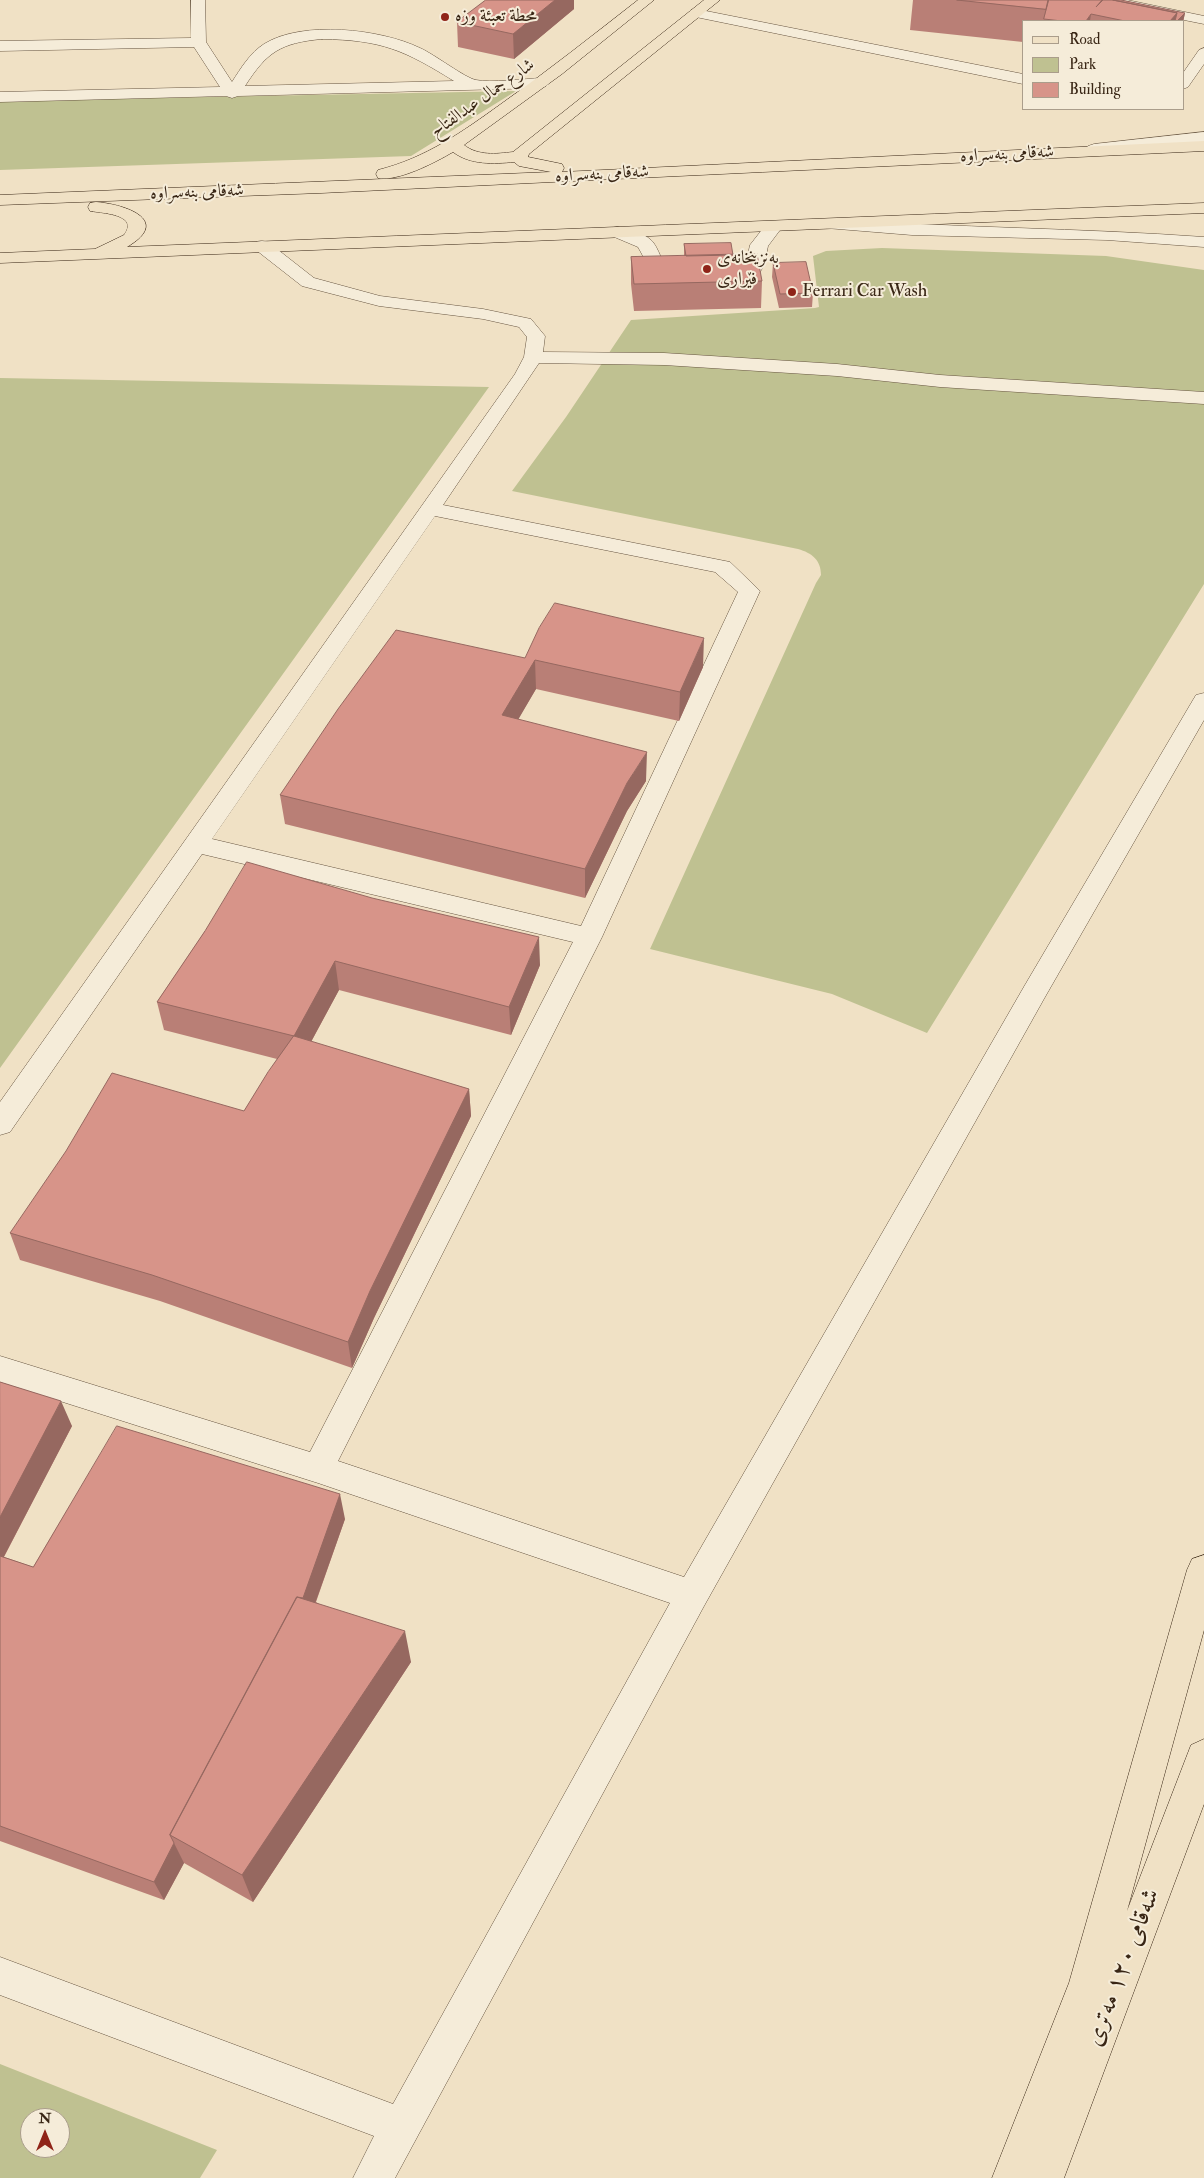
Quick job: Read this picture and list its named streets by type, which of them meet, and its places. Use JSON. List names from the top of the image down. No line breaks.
{"streets":{"main road":["شارع جمال عبدالفتاح","شەقامی بنەسراوە","شەقامی ١٢٠ مەتری"]},"crossings":[["شارع جمال عبدالفتاح","شەقامی بنەسراوە"]],"places":["محطة تعبئة وزه","بەنزینخانەی فێراری","Ferrari Car Wash"],"legend":["Road","Park","Building"],"north":"top"}
